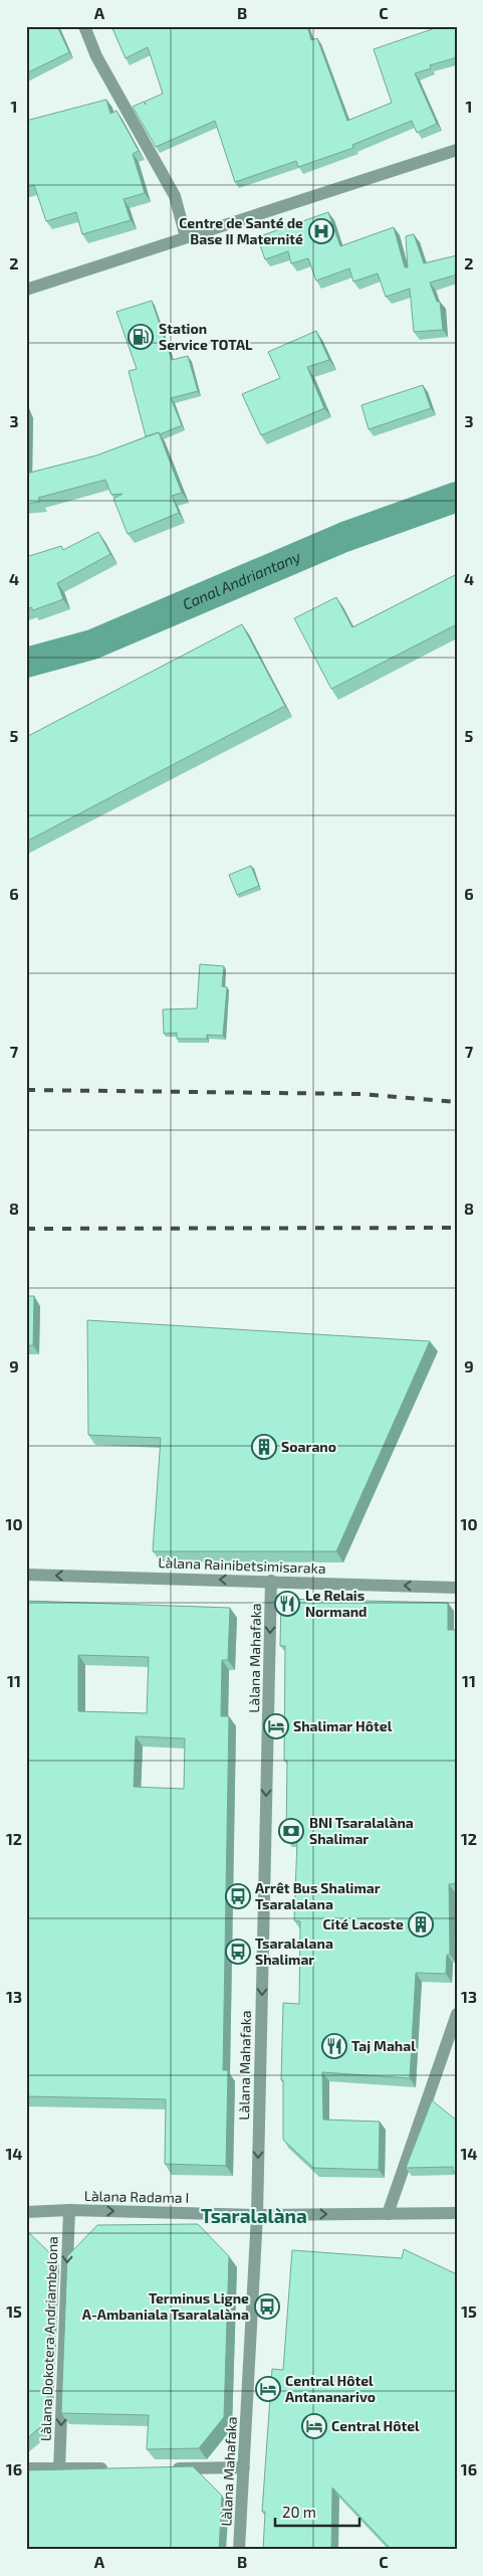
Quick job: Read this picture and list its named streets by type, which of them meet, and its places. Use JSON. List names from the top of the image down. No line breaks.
{"streets":{"street":["Làlana Rainibetsimisaraka","Làlana Mahafaka","Làlana Radama I","Làlana Dokotera Andriambelona"]},"crossings":[["Làlana Rainibetsimisaraka","Làlana Mahafaka"],["Làlana Mahafaka","Làlana Radama I"],["Làlana Radama I","Làlana Dokotera Andriambelona"]],"one_way":["Làlana Rainibetsimisaraka","Làlana Mahafaka","Làlana Radama I","Làlana Dokotera Andriambelona"],"districts":["Tsaralalàna"],"water":["Canal Andriantany"],"places":{"hospital":["Centre de Santé de Base II Maternité"],"fuel station":["Station Service TOTAL"],"building":["Soarano","Cité Lacoste"],"restaurant":["Le Relais Normand","Taj Mahal"],"hotel":["Shalimar Hôtel","Central Hôtel Antananarivo","Central Hôtel"],"bank":["BNI Tsaralalàna Shalimar"],"bus stop":["Arrêt Bus Shalimar Tsaralalana","Tsaralalana Shalimar","Terminus Ligne A-Ambaniala Tsaralalàna"]},"scale_bar":"20 m","grid":{"columns":["A","B","C"],"rows":["1","2","3","4","5","6","7","8","9","10","11","12","13","14","15","16"]}}
